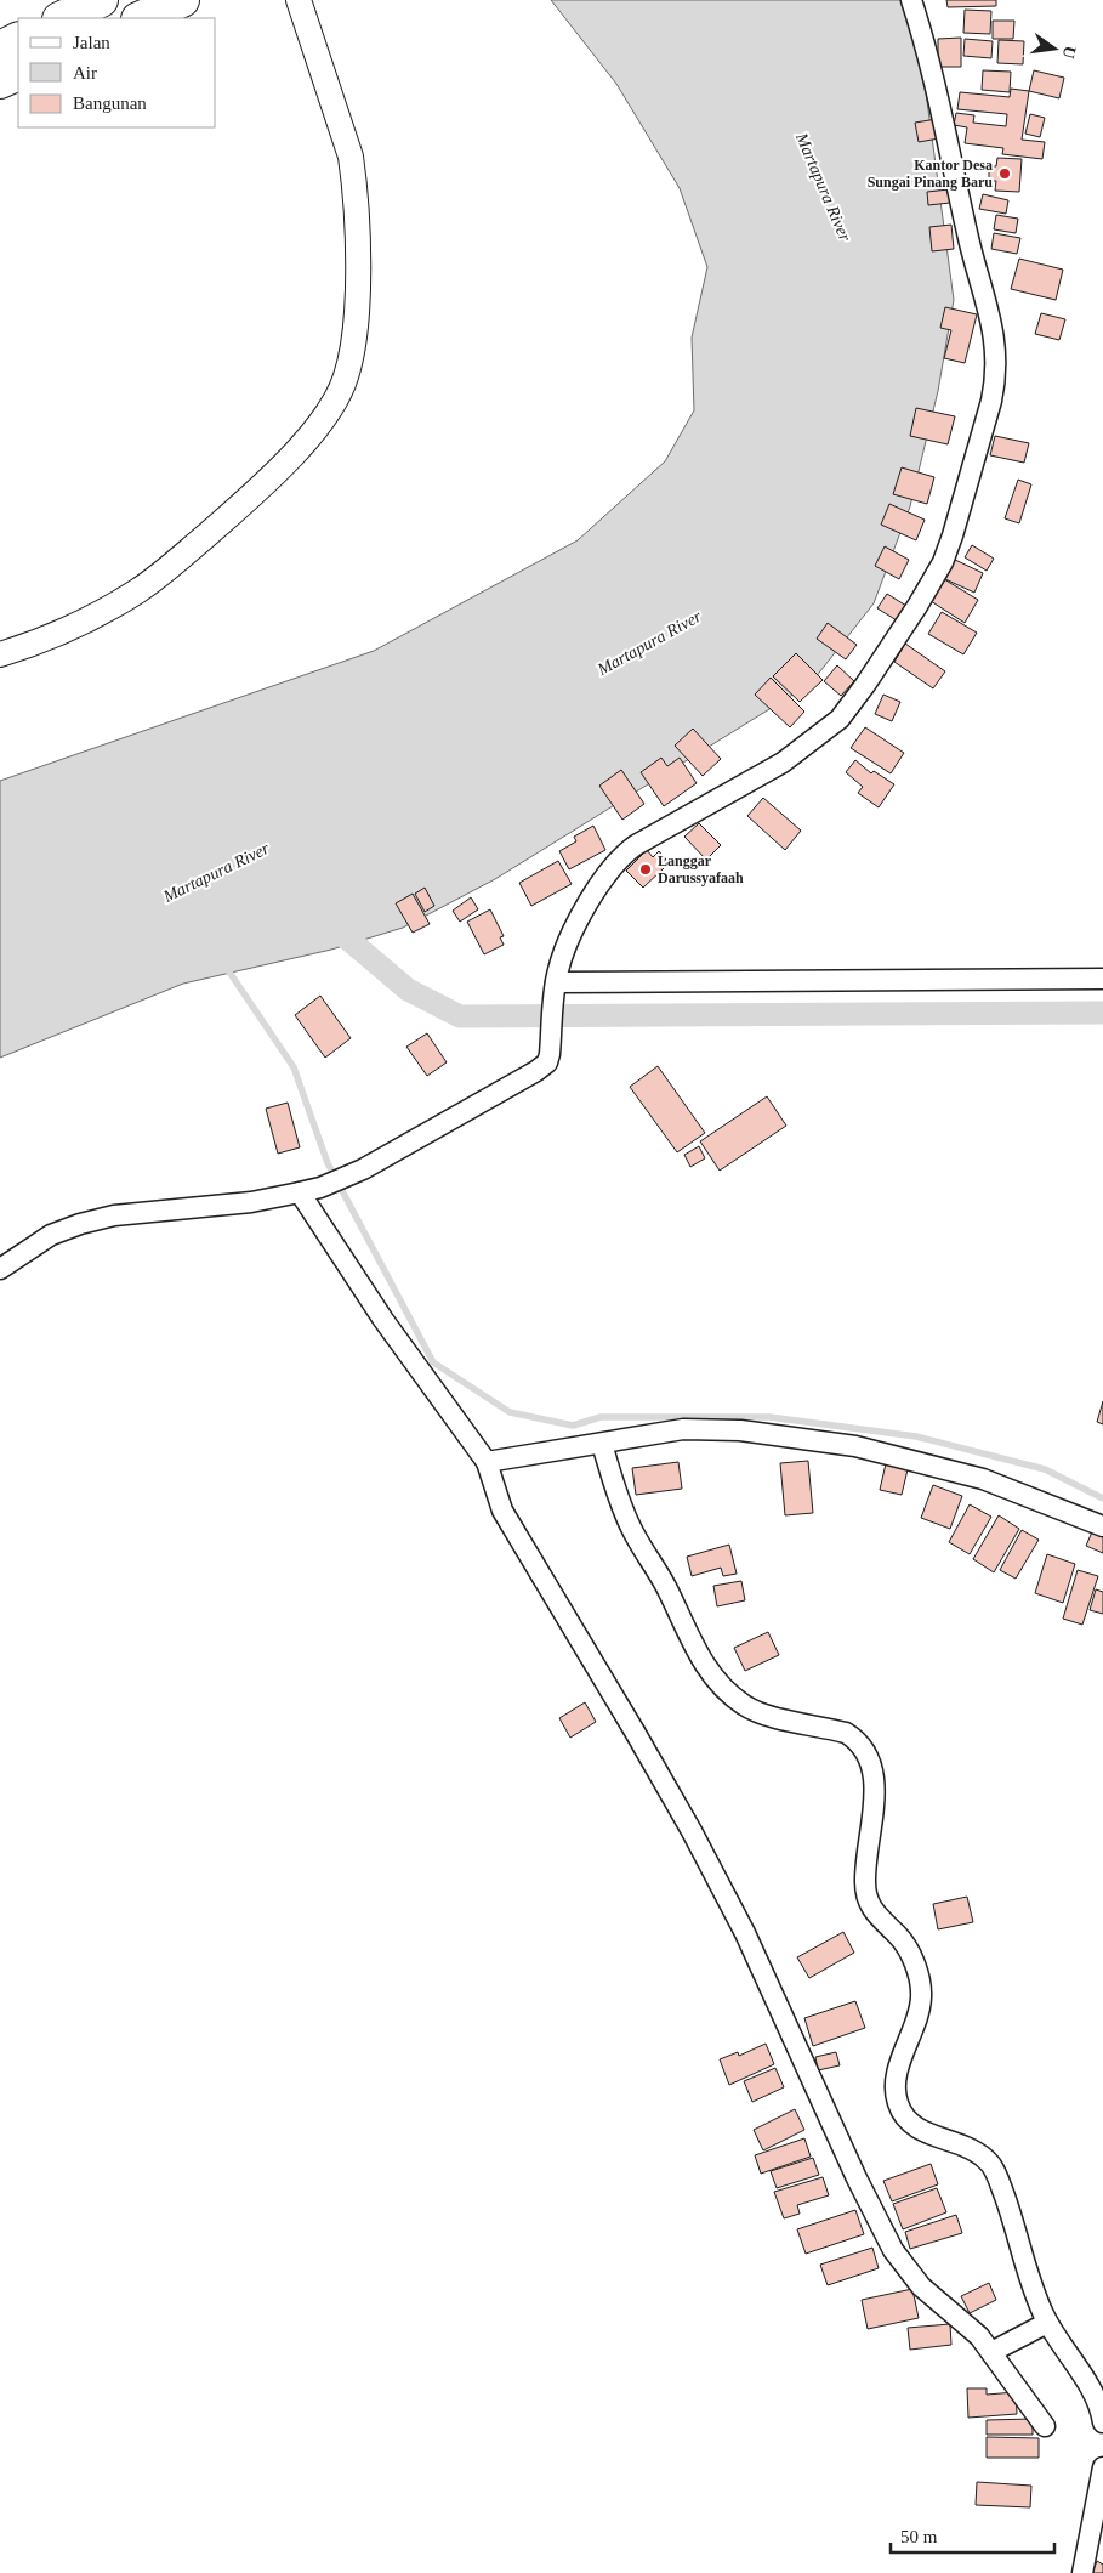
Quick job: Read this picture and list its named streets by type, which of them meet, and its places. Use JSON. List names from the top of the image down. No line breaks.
{"water":["Martapura River"],"places":["Kantor Desa Sungai Pinang Baru","Langgar Darussyafaah"],"legend":["Jalan","Air","Bangunan"],"scale_bar":"50 m","north":"right"}
